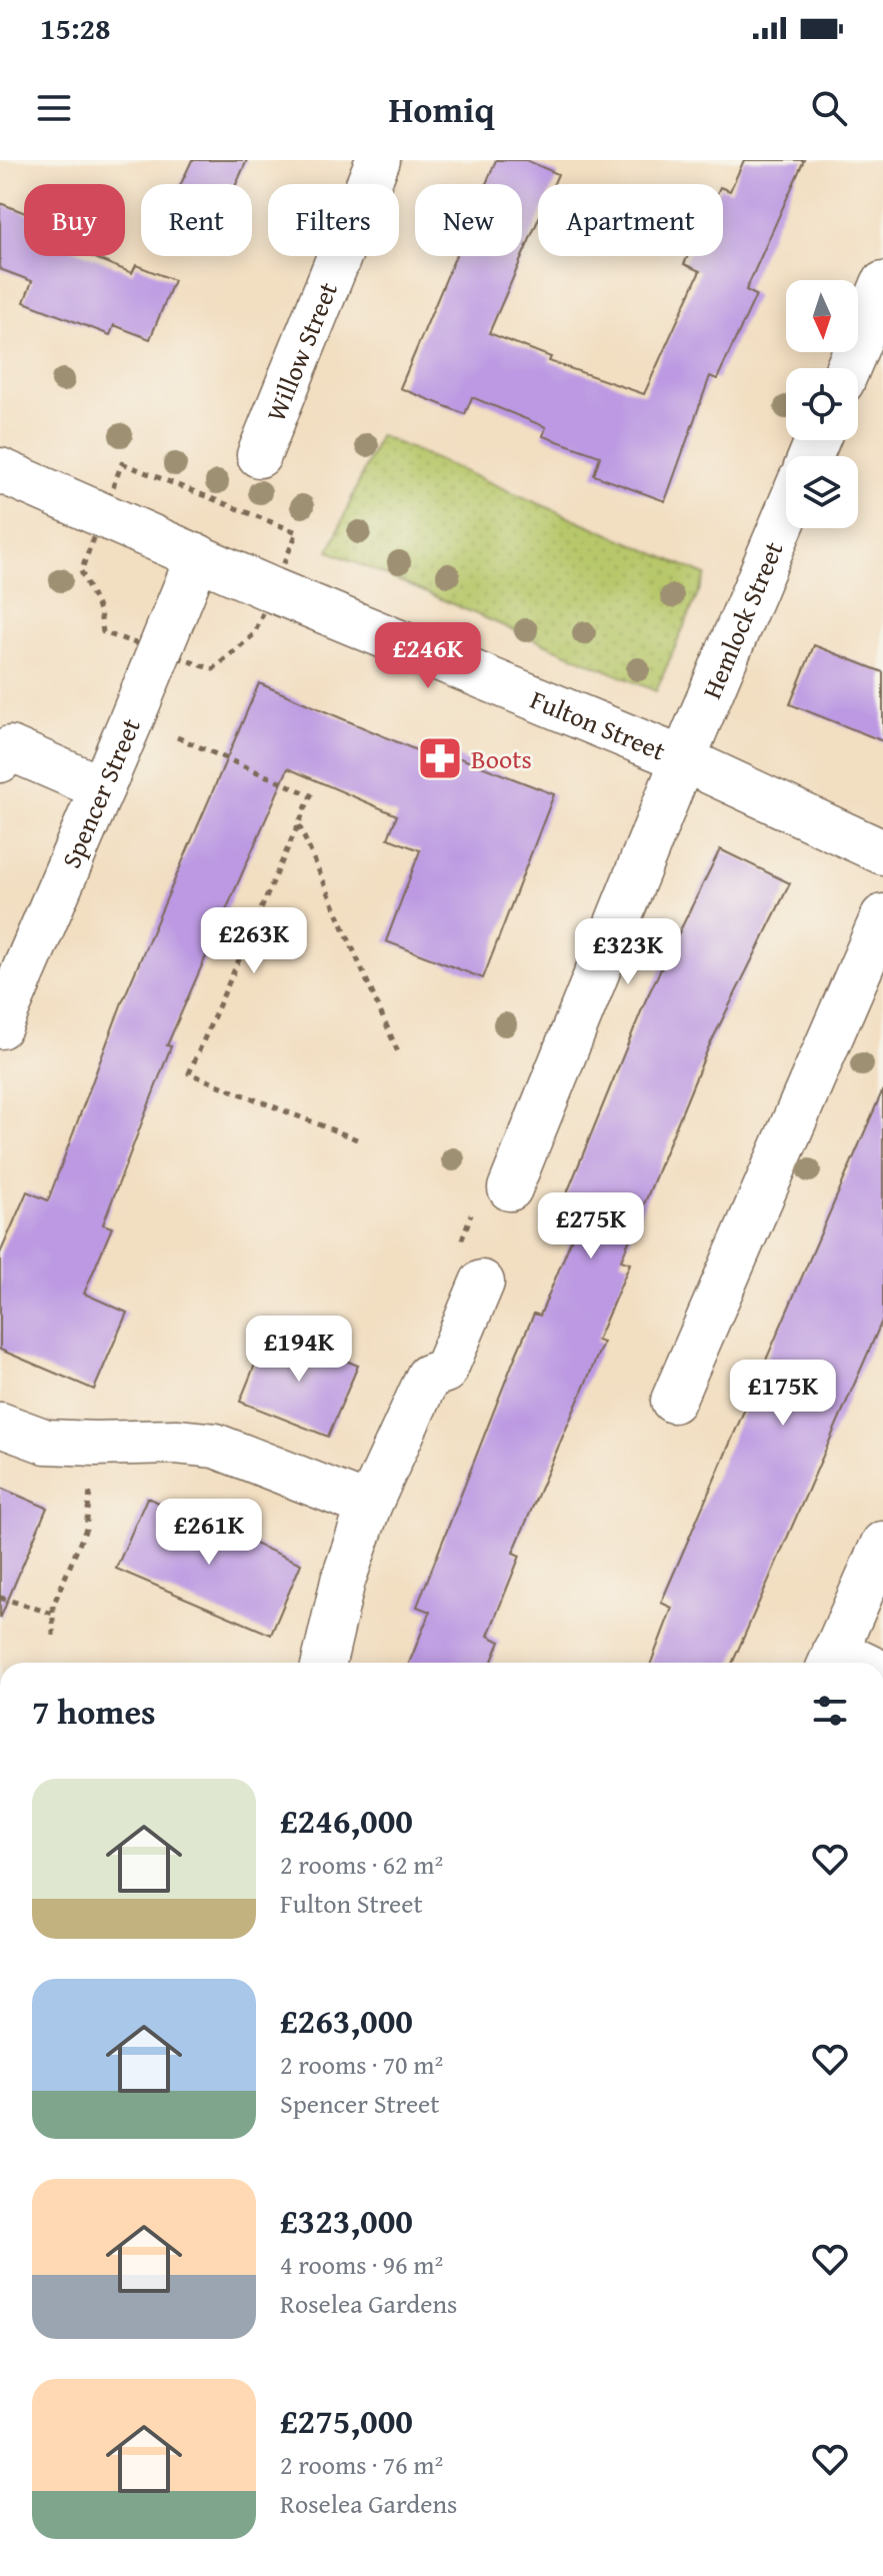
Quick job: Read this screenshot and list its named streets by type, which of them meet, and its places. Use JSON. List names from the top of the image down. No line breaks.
{"streets":{"street":["Willow Street","Hemlock Street","Fulton Street","Spencer Street"]},"crossings":[["Hemlock Street","Fulton Street"],["Fulton Street","Spencer Street"]],"places":{"pharmacy":["Boots"]},"north":"bottom","page":{"status":"15:28","header":"Homiq","chip":["Buy","Rent","Filters","New","Apartment"],"price":["£246K","£263K","£323K","£275K","£194K","£175K","£261K"],"heading":"7 homes","list":[{"name":"£246,000","note":"2 rooms · 62 m² · Fulton Street"},{"name":"£263,000","note":"2 rooms · 70 m² · Spencer Street"},{"name":"£323,000","note":"4 rooms · 96 m² · Roselea Gardens"},{"name":"£275,000","note":"2 rooms · 76 m² · Roselea Gardens"}]}}
